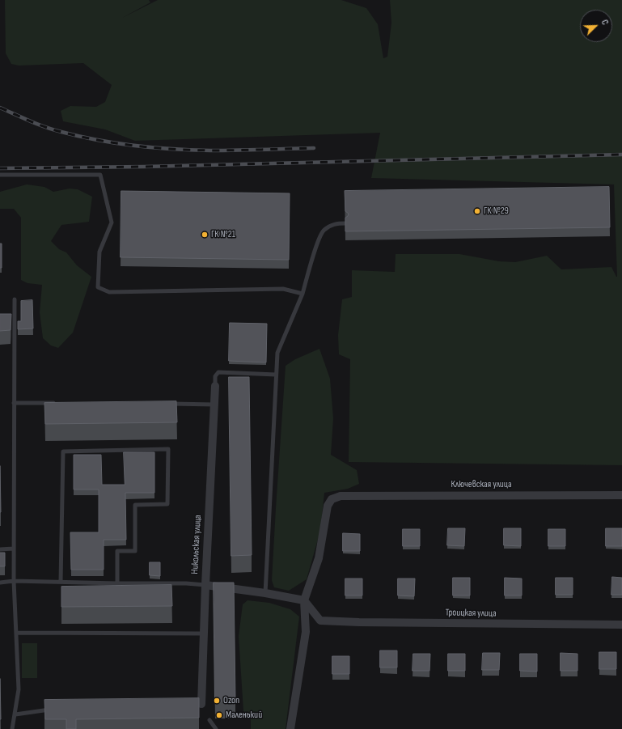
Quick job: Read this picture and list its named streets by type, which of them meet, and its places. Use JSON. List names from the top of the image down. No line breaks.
{"streets":{"street":["Ключевская улица","Никольская улица","Троицкая улица"]},"crossings":[["Ключевская улица","Троицкая улица"]],"places":["ГК №29","ГК №21","Ozon","Маленький"],"north":"top right"}
